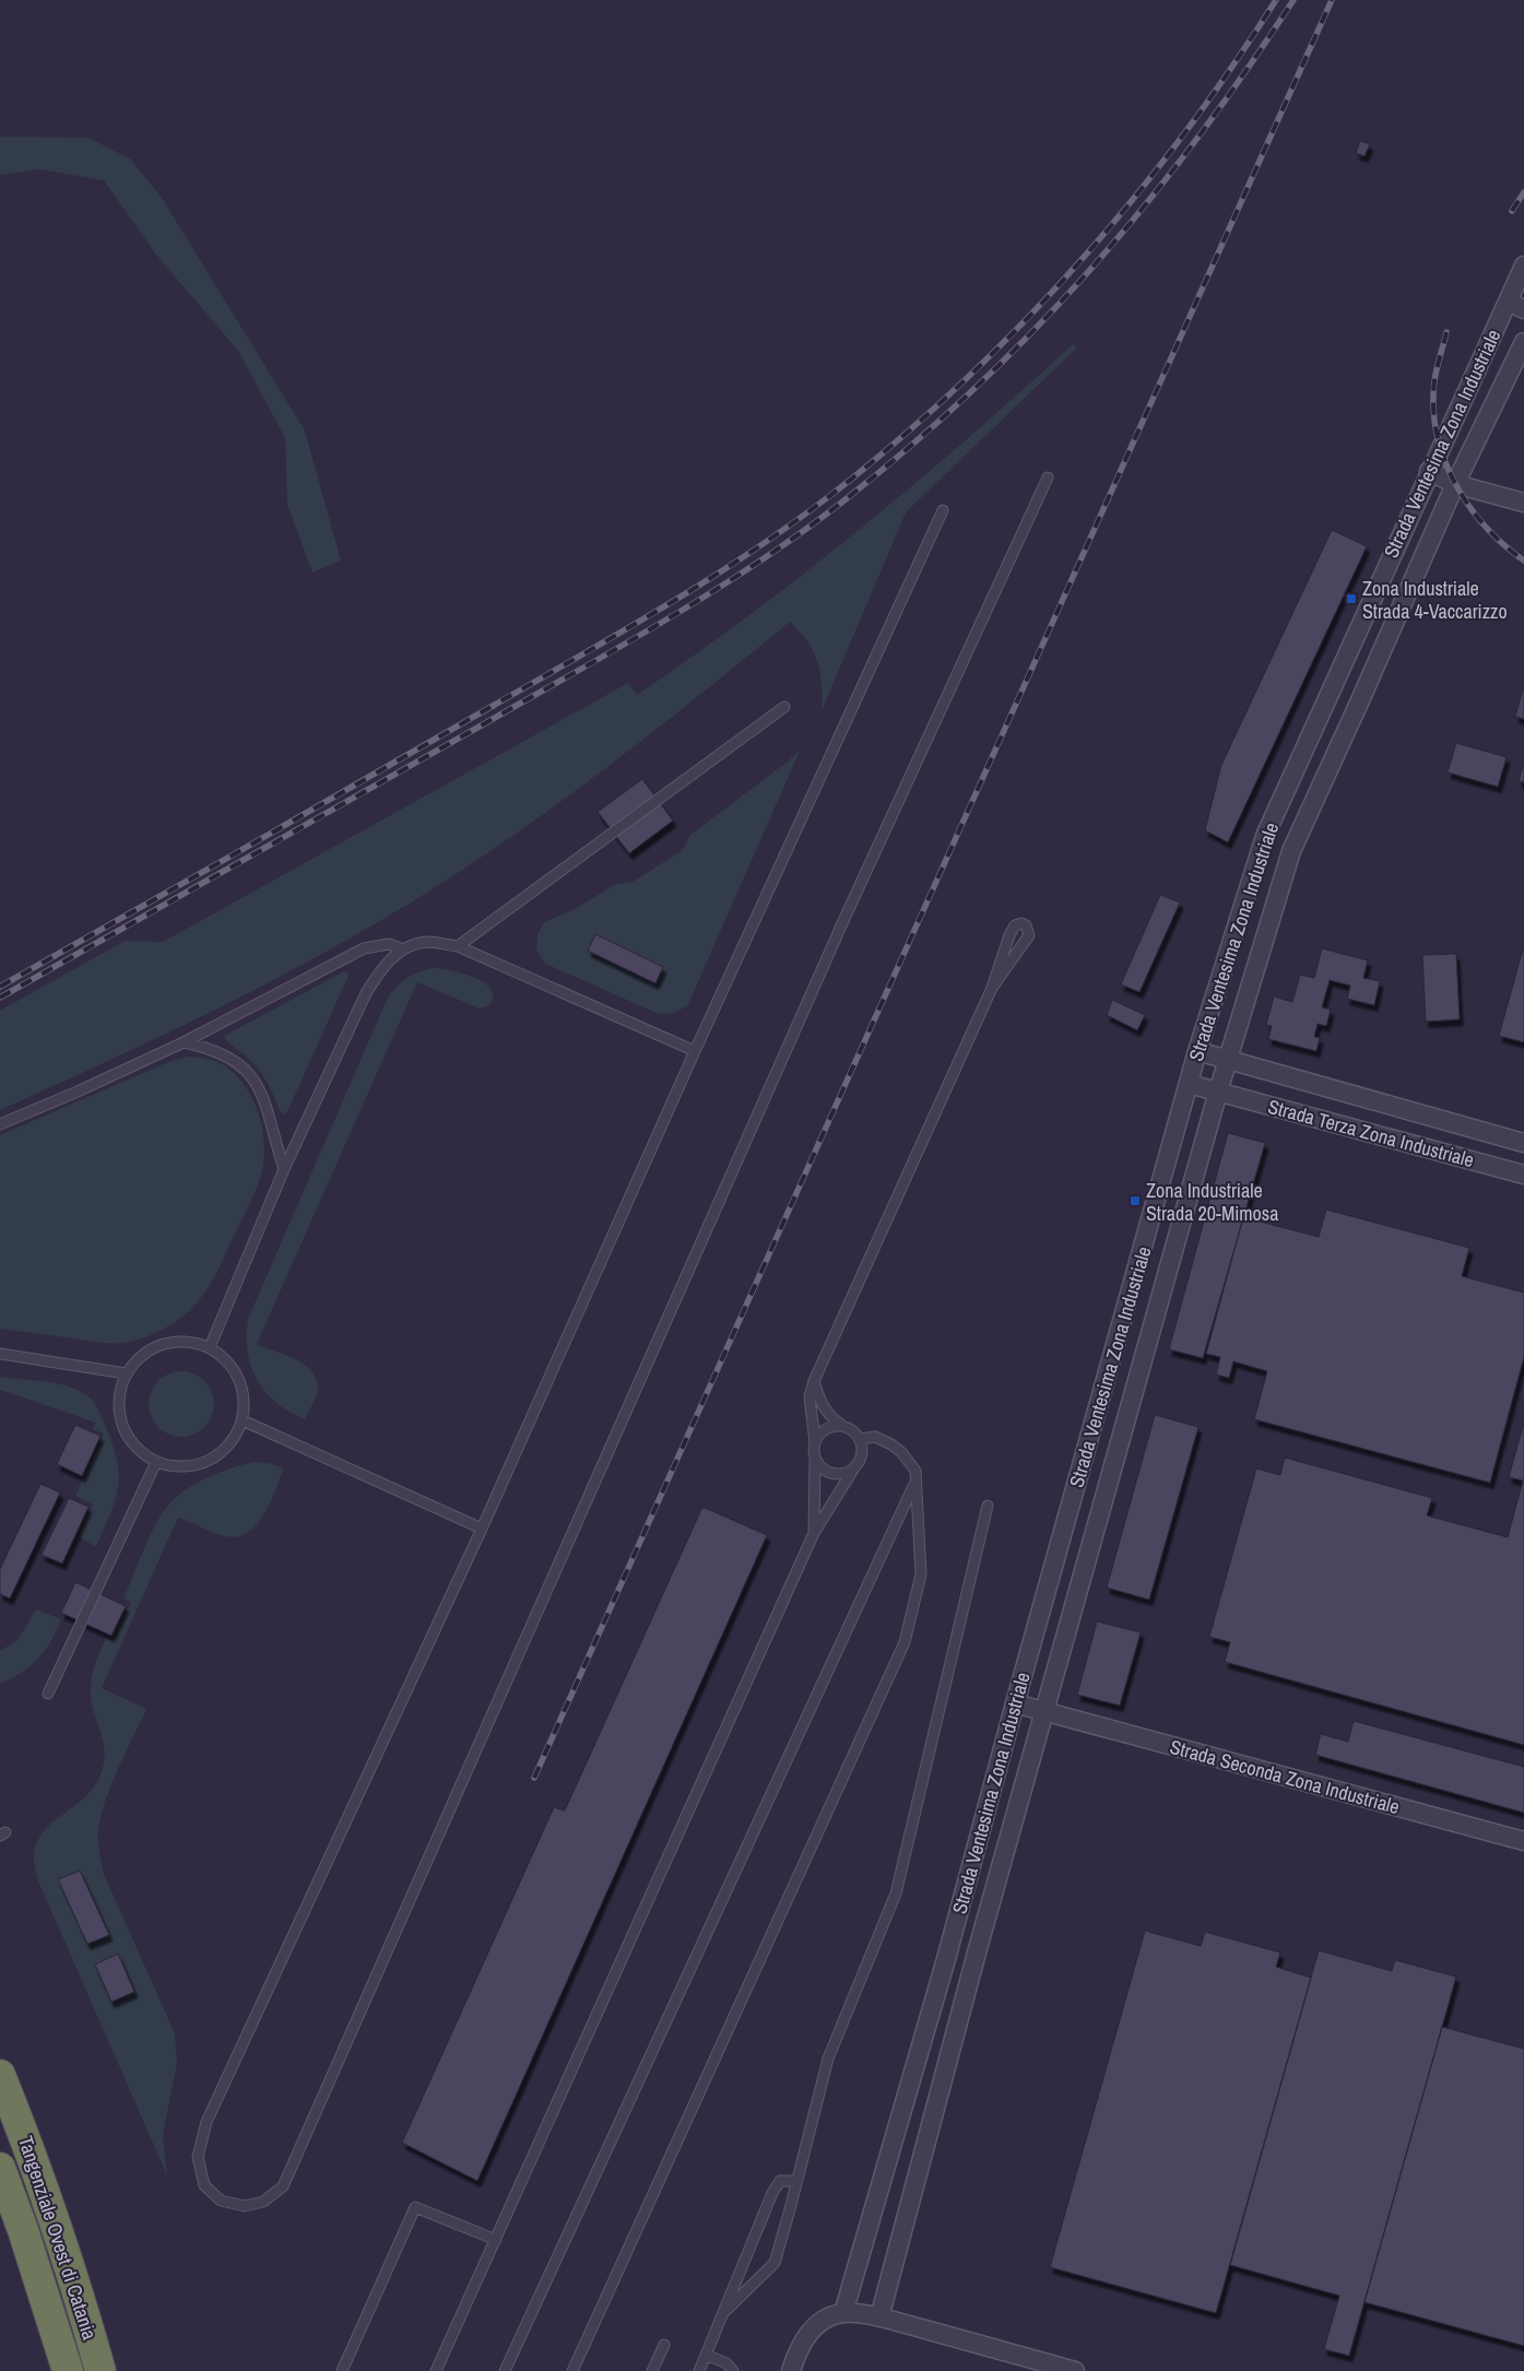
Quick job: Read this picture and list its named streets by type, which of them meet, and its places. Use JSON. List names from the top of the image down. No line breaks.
{"streets":{"highway":["Tangenziale Ovest di Catania"],"street":["Strada Ventesima Zona Industriale","Strada Terza Zona Industriale","Strada Seconda Zona Industriale"]},"crossings":[["Strada Ventesima Zona Industriale","Strada Terza Zona Industriale"],["Strada Ventesima Zona Industriale","Strada Seconda Zona Industriale"]],"places":{"transit":["Zona Industriale Strada 4-Vaccarizzo","Zona Industriale Strada 20-Mimosa"]}}
